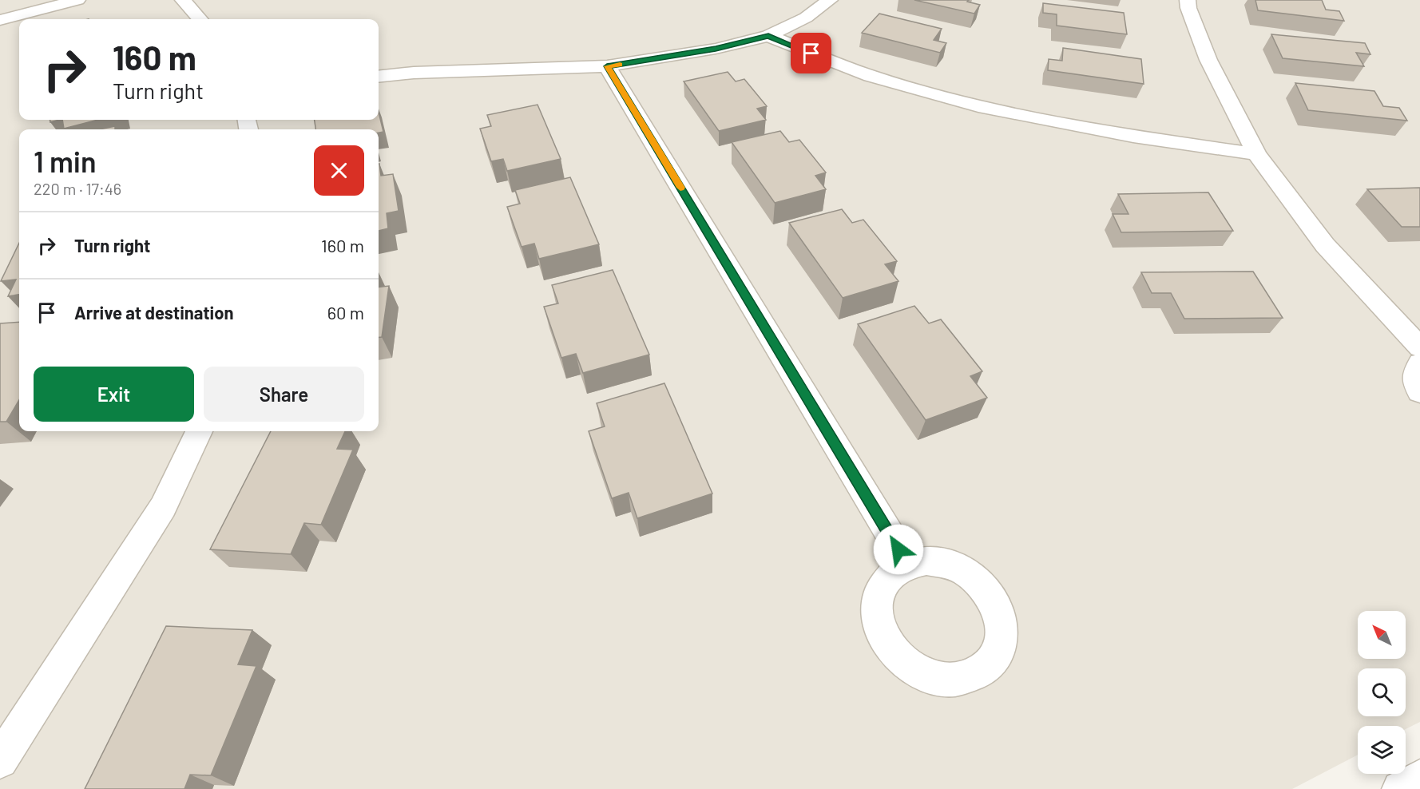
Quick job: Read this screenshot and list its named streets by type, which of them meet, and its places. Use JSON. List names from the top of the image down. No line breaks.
{"north":"top left","page":{"turn":["160 m","Turn right"],"heading":["1 min","220 m · 17:46"],"list":[{"name":"Turn right","value":"160 m"},{"name":"Arrive at destination","value":"60 m"}],"buttons":["Exit","Share"]}}
